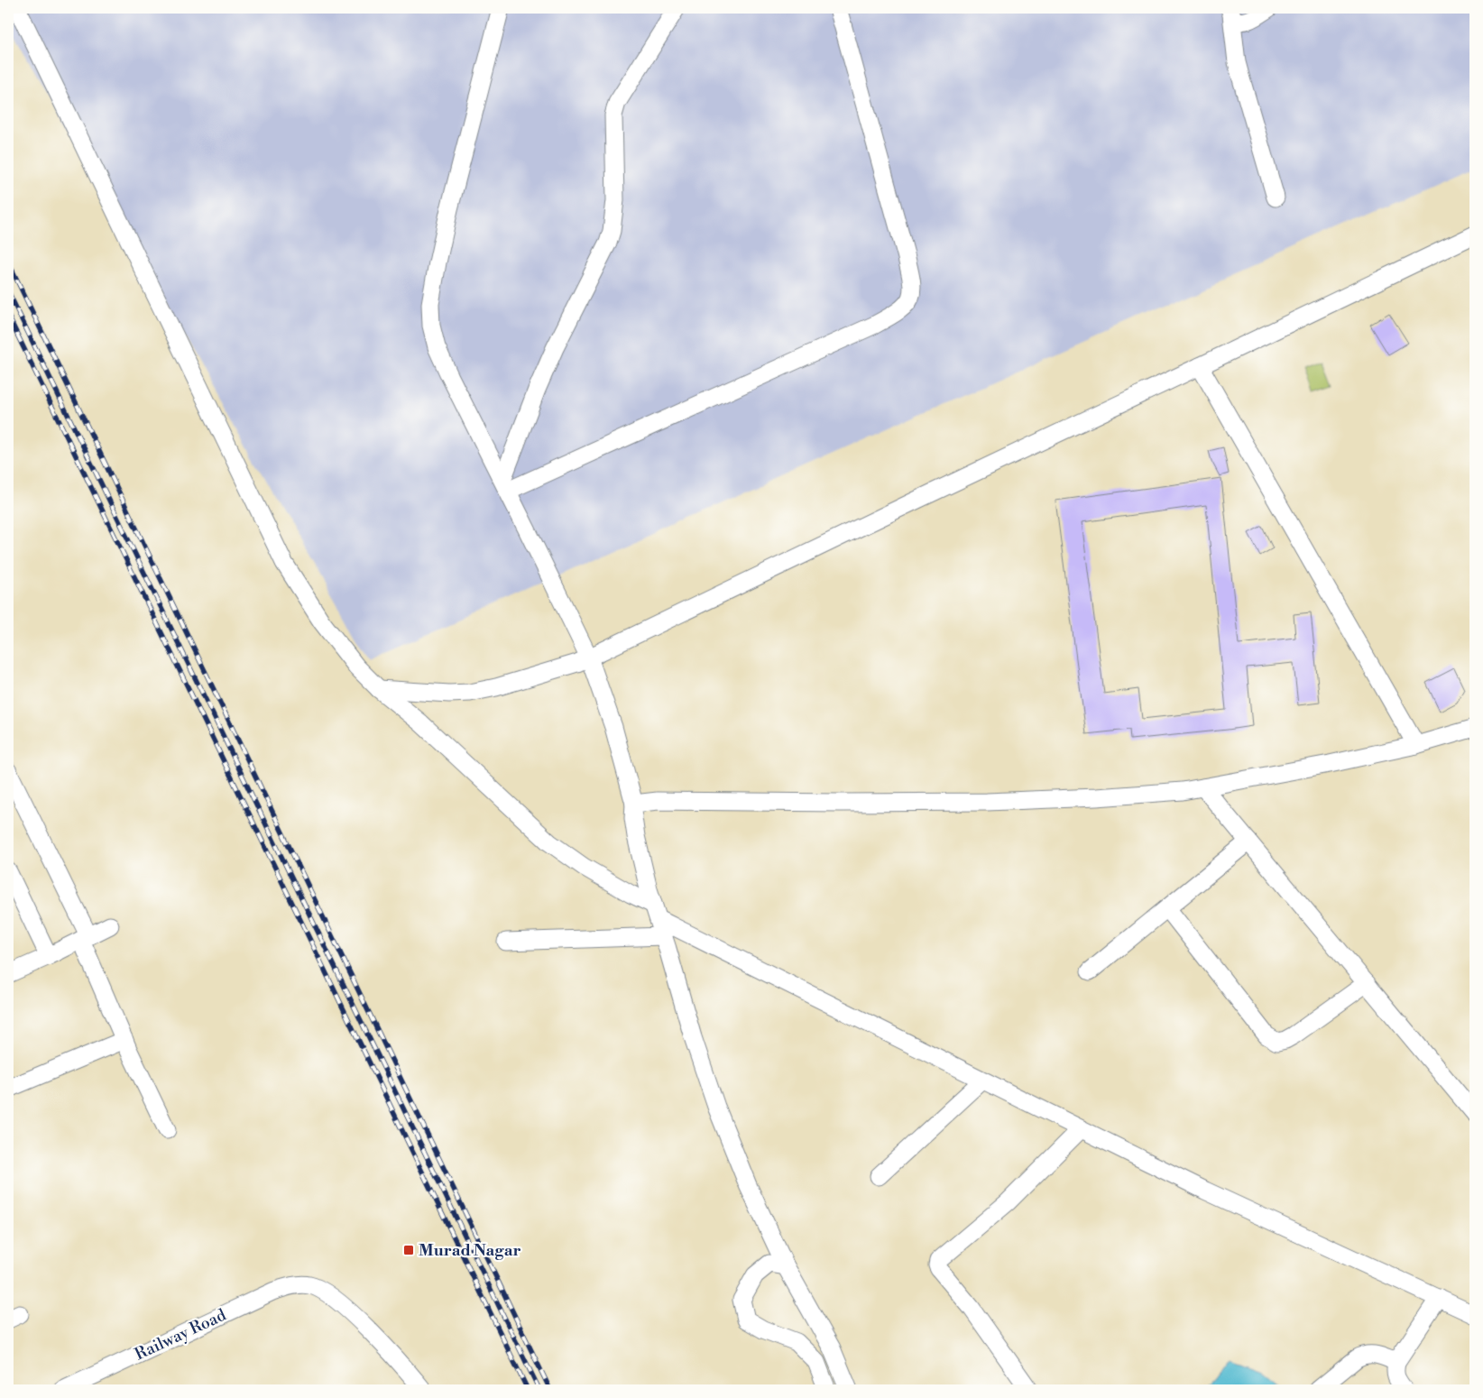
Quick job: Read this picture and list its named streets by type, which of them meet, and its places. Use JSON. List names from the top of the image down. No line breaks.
{"streets":{"street":["Railway Road"]},"places":{"transit":["Murad Nagar"]}}
